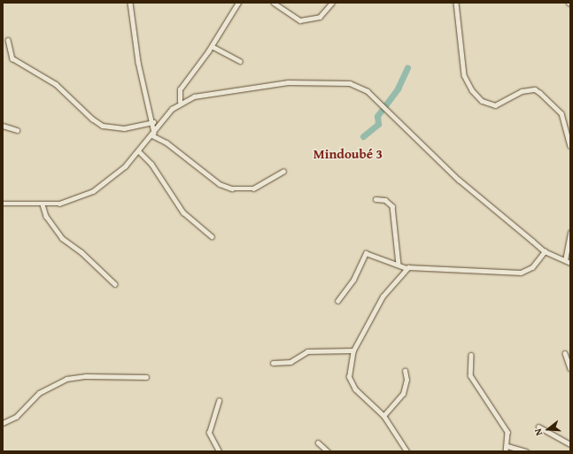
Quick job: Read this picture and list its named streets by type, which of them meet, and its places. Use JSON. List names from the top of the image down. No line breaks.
{"districts":["Mindoubé 3"],"north":"left"}
